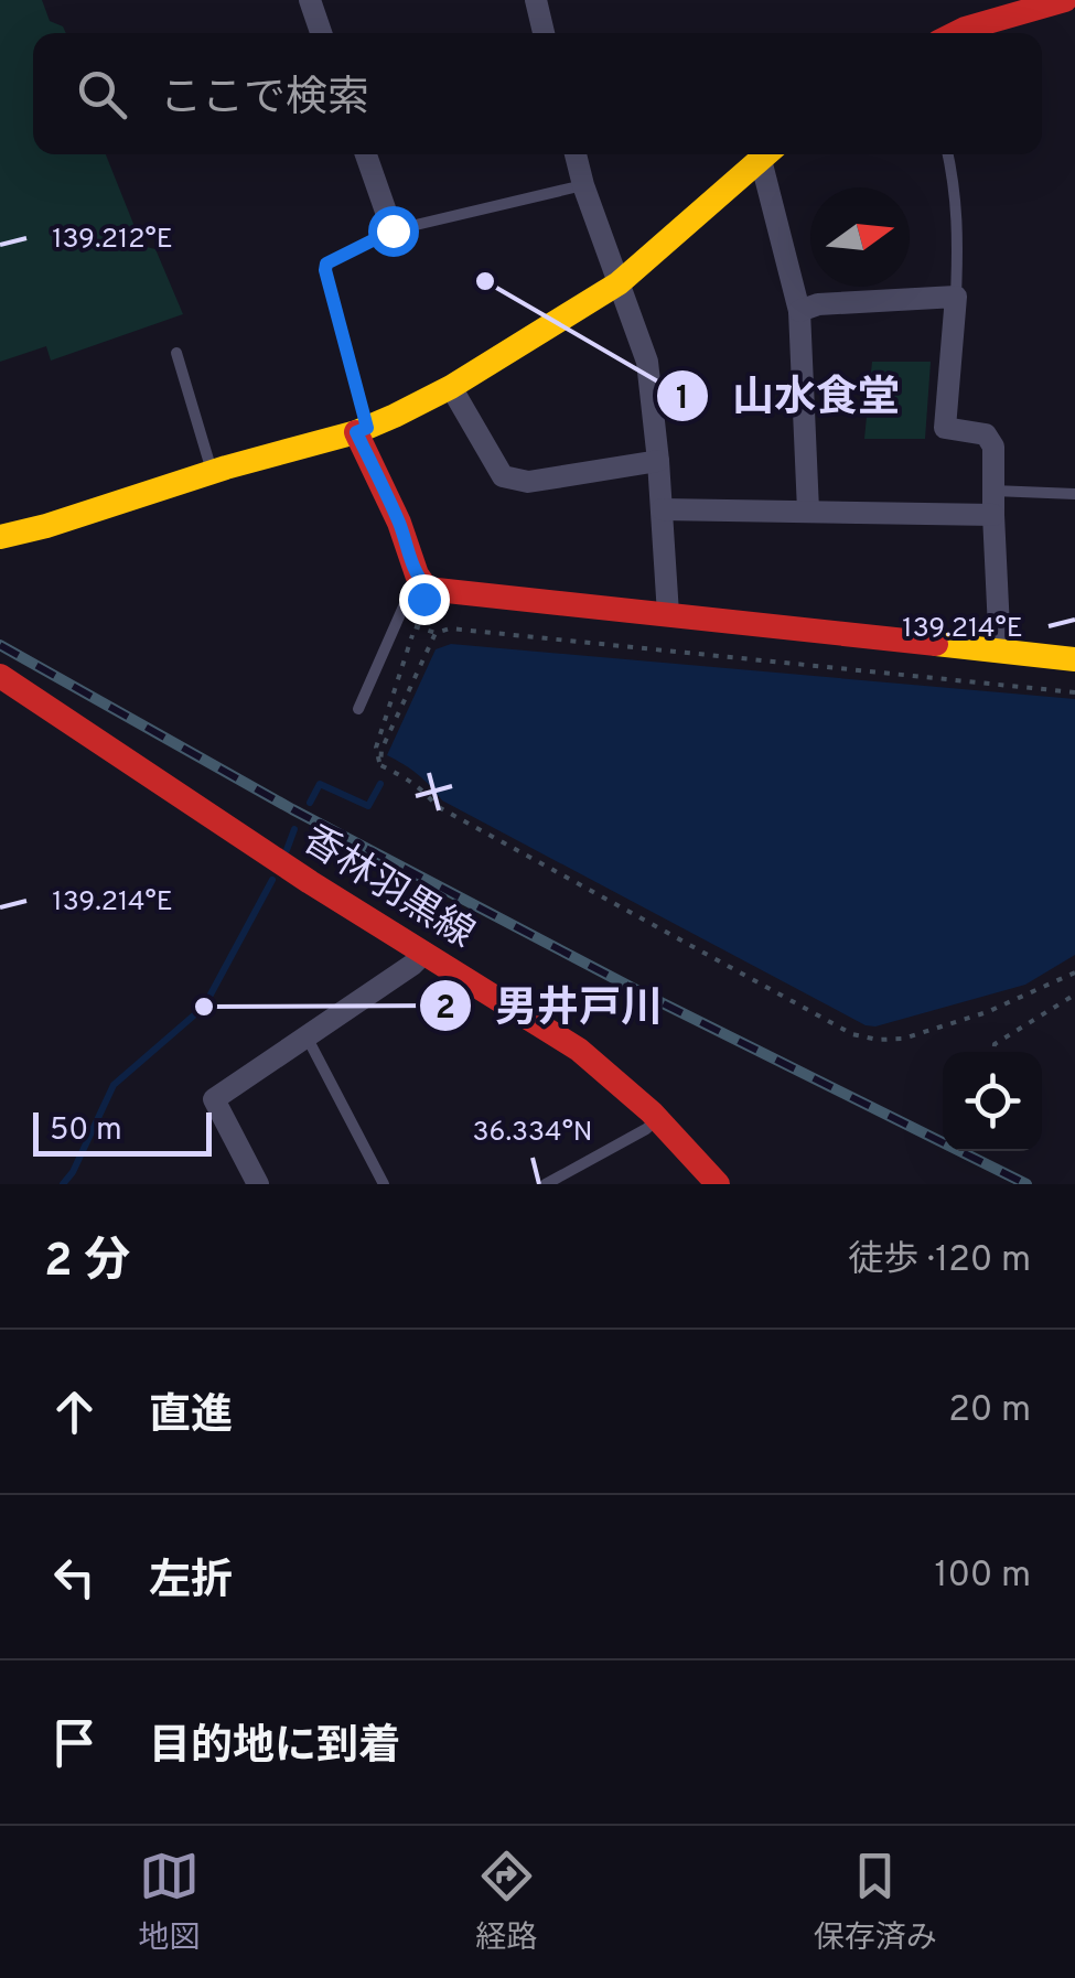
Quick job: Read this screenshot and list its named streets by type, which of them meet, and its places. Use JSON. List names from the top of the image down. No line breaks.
{"streets":{"street":["香林羽黒線"]},"places":["山水食堂","男井戸川"],"scale_bar":"50 m","north":"right","page":{"search":"ここで検索","scale":"50 m","heading":["2 分","徒歩 · 120 m"],"list":[["直進","20 m"],["左折","100 m"],"目的地に到着"],"nav":["地図","経路","保存済み"]},"coordinates":["139.212°E","139.214°E","36.334°N"]}
